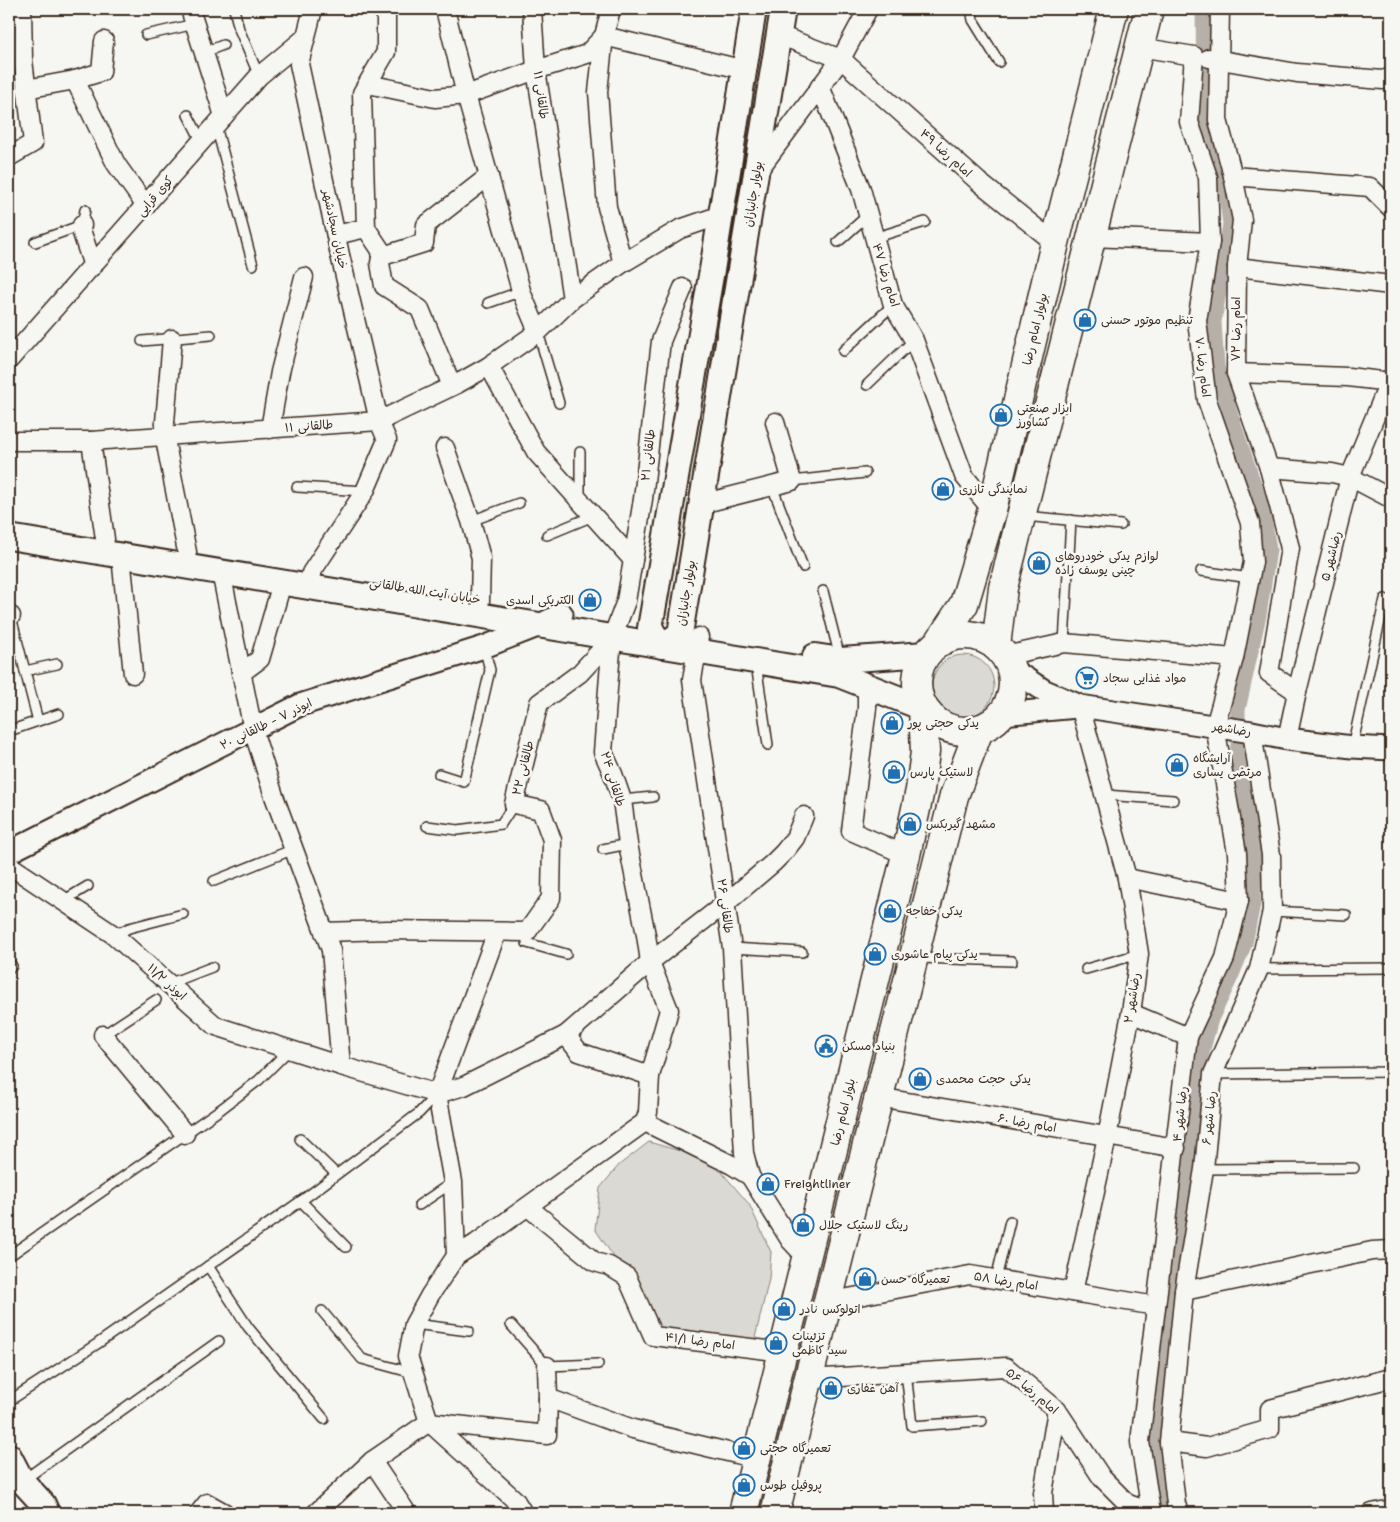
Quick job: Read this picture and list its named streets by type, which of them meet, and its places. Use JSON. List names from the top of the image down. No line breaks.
{"streets":{"main road":["بولوار جانبازان","بولوار امام رضا","خیابان آیت الله طالقانی","بلوار امام رضا"],"street":["طالقانی ۱۱","امام رضا ۴۹","کوی قرایی","خیابان سجادشهر","امام رضا ۴۷","امام رضا ۷۲","امام رضا ۷۰","طالقانی ۲۱","رضاشهر ۵","ابوذر ۷ - طالقانی ۲۰","رضاشهر","طالقانی ۲۲","طالقانی ۲۴","طالقانی ۲۶","ابوذر ۱۱/۲","رضاشهر ۲","رضا شهر ۴","رضا شهر ۶","امام رضا ۶۰","امام رضا ۵۸","امام رضا ۴۱/۱","امام رضا ۵۶"]},"crossings":[["طالقانی ۱۱","خیابان سجادشهر"],["امام رضا ۴۹","بولوار امام رضا"],["بولوار جانبازان","خیابان آیت الله طالقانی"],["بولوار جانبازان","طالقانی ۲۶"],["کوی قرایی","خیابان سجادشهر"],["خیابان سجادشهر","خیابان آیت الله طالقانی"],["امام رضا ۴۷","بولوار امام رضا"],["بولوار امام رضا","بلوار امام رضا"],["امام رضا ۷۲","رضاشهر ۵"],["امام رضا ۷۰","رضاشهر"],["امام رضا ۷۰","رضا شهر ۴"],["طالقانی ۲۱","خیابان آیت الله طالقانی"],["طالقانی ۲۱","طالقانی ۲۲"],["طالقانی ۲۱","طالقانی ۲۴"],["رضاشهر ۵","رضاشهر"],["خیابان آیت الله طالقانی","ابوذر ۷ - طالقانی ۲۰"],["خیابان آیت الله طالقانی","طالقانی ۲۲"],["خیابان آیت الله طالقانی","طالقانی ۲۴"],["خیابان آیت الله طالقانی","طالقانی ۲۶"],["رضاشهر","رضاشهر ۲"],["رضاشهر","رضا شهر ۴"],["رضاشهر","رضا شهر ۶"],["طالقانی ۲۲","طالقانی ۲۴"],["رضاشهر ۲","امام رضا ۶۰"],["رضاشهر ۲","امام رضا ۵۸"],["بلوار امام رضا","امام رضا ۴۱/۱"],["رضا شهر ۴","امام رضا ۶۰"],["رضا شهر ۴","امام رضا ۵۸"],["رضا شهر ۴","امام رضا ۵۶"]],"places":{"shop":["تنظیم موتور حسنی","ابزار صنعتی کشاورز","نمایندگی تازری","لوازم یدکی خودروهای چینی یوسف زاده","الکتریکی اسدی","یدکی حجتی پور","آرایشگاه مرتضی یساری","لاستیک پارس","مشهد گیربکس","یدکی خفاجه","یدکی پیام عاشوری","یدکی حجت محمدی","Freightliner","رینگ لاستیک جلال","تعمیرگاه حسن","اتولوکس نادر","تزئینات سید کاظمی","آهن غفاری","تعمیرگاه حجتی","پروفیل طوس"],"supermarket":["مواد غذایی سجاد"],"public building":["بنیاد مسکن"]}}
